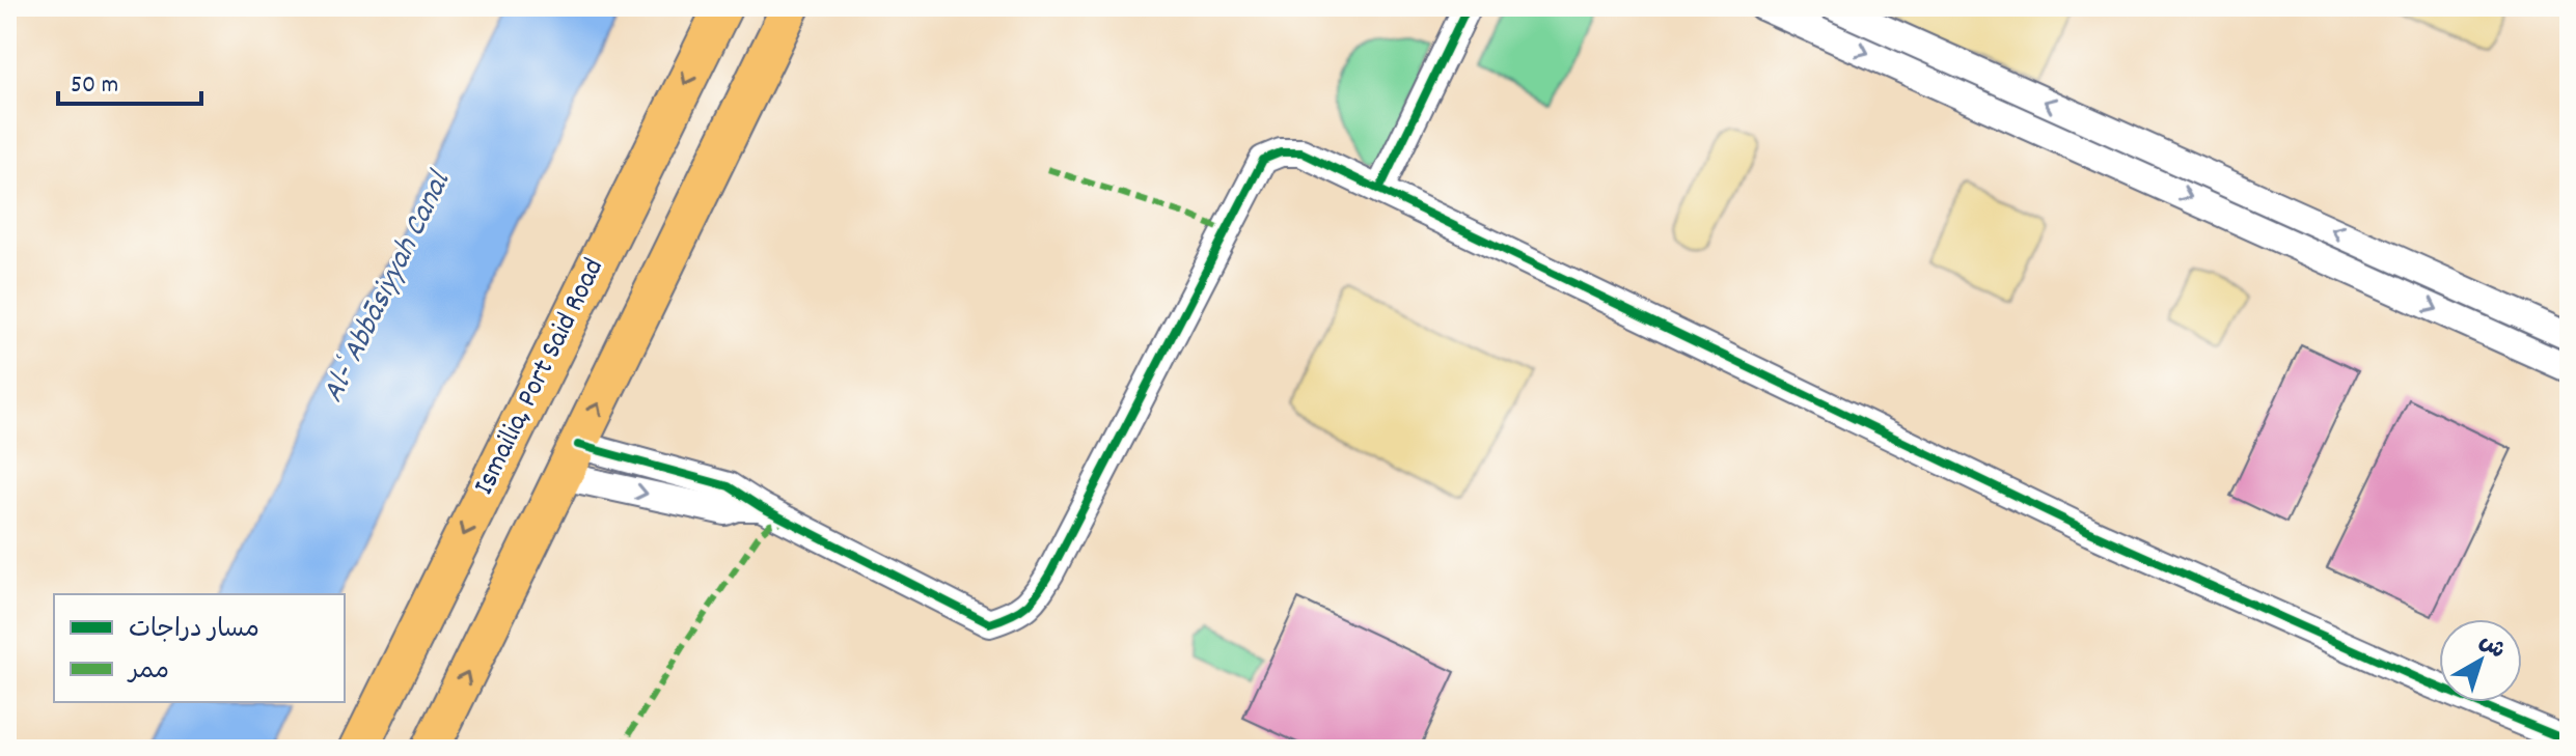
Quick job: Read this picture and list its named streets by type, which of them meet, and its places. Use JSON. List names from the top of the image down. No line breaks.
{"streets":{"highway":["Ismailia, Port Said Road"]},"water":["Al-ʿAbbāsiyyah Canal"],"legend":["مسار دراجات","ممر"],"scale_bar":"50 m","north":"top right"}
